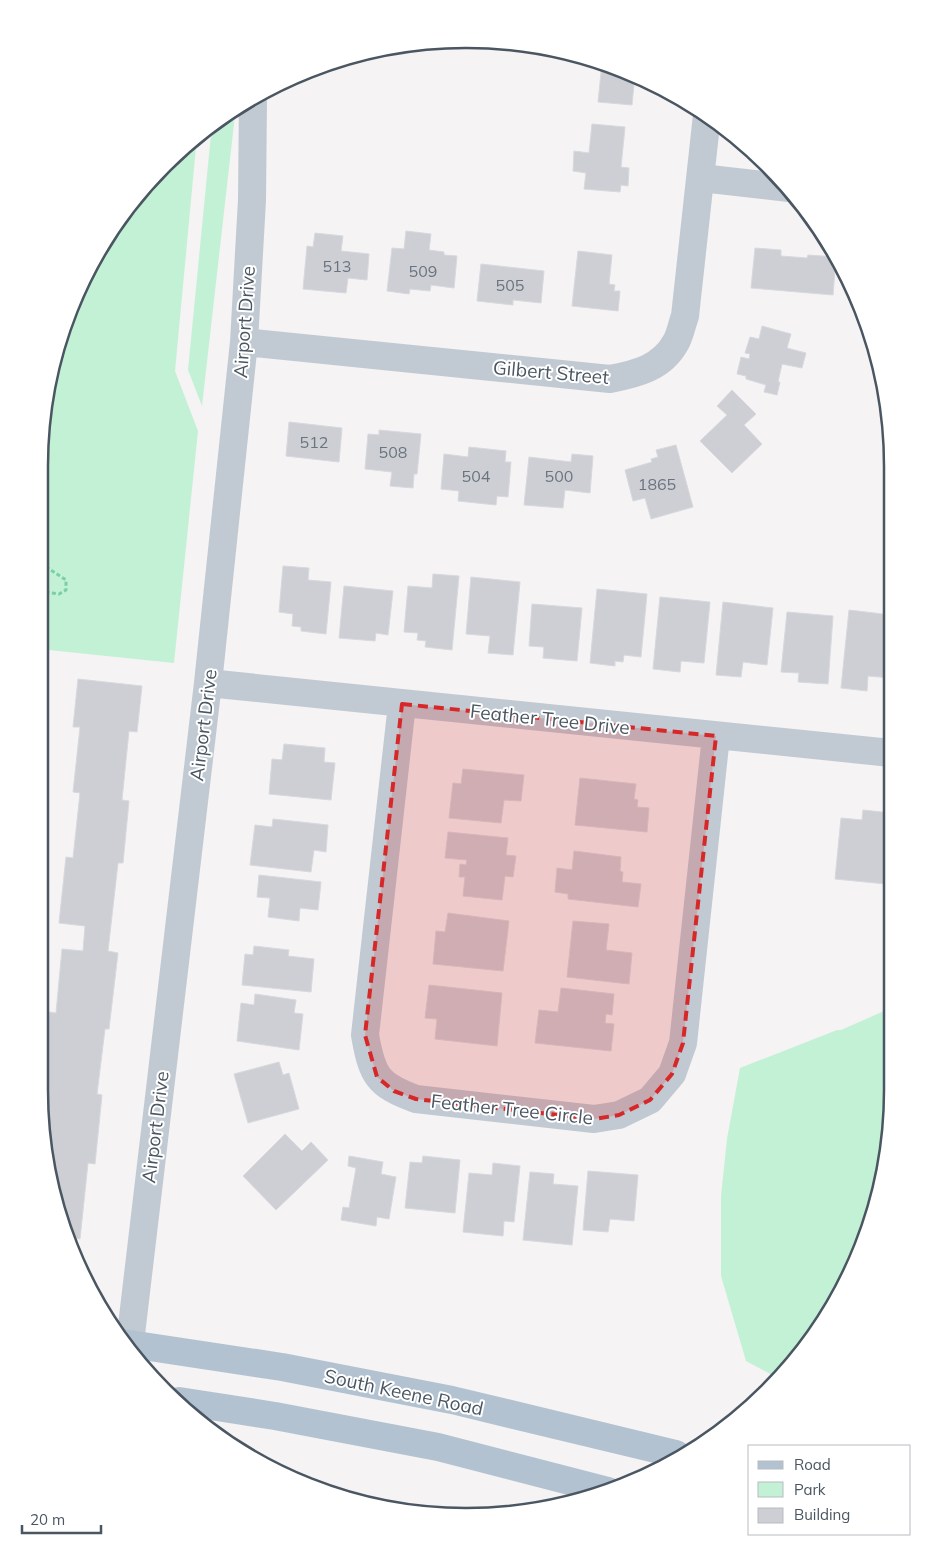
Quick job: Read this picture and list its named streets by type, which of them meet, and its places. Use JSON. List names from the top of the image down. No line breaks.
{"streets":{"main road":["South Keene Road"],"street":["Airport Drive","Gilbert Street","Feather Tree Drive","Feather Tree Circle"]},"crossings":[["Airport Drive","Gilbert Street"],["Airport Drive","Feather Tree Drive"],["Feather Tree Drive","Feather Tree Circle"]],"house_numbers":["513","509","505","512","508","504","500","1865"],"legend":["Road","Park","Building"],"scale_bar":"20 m"}
